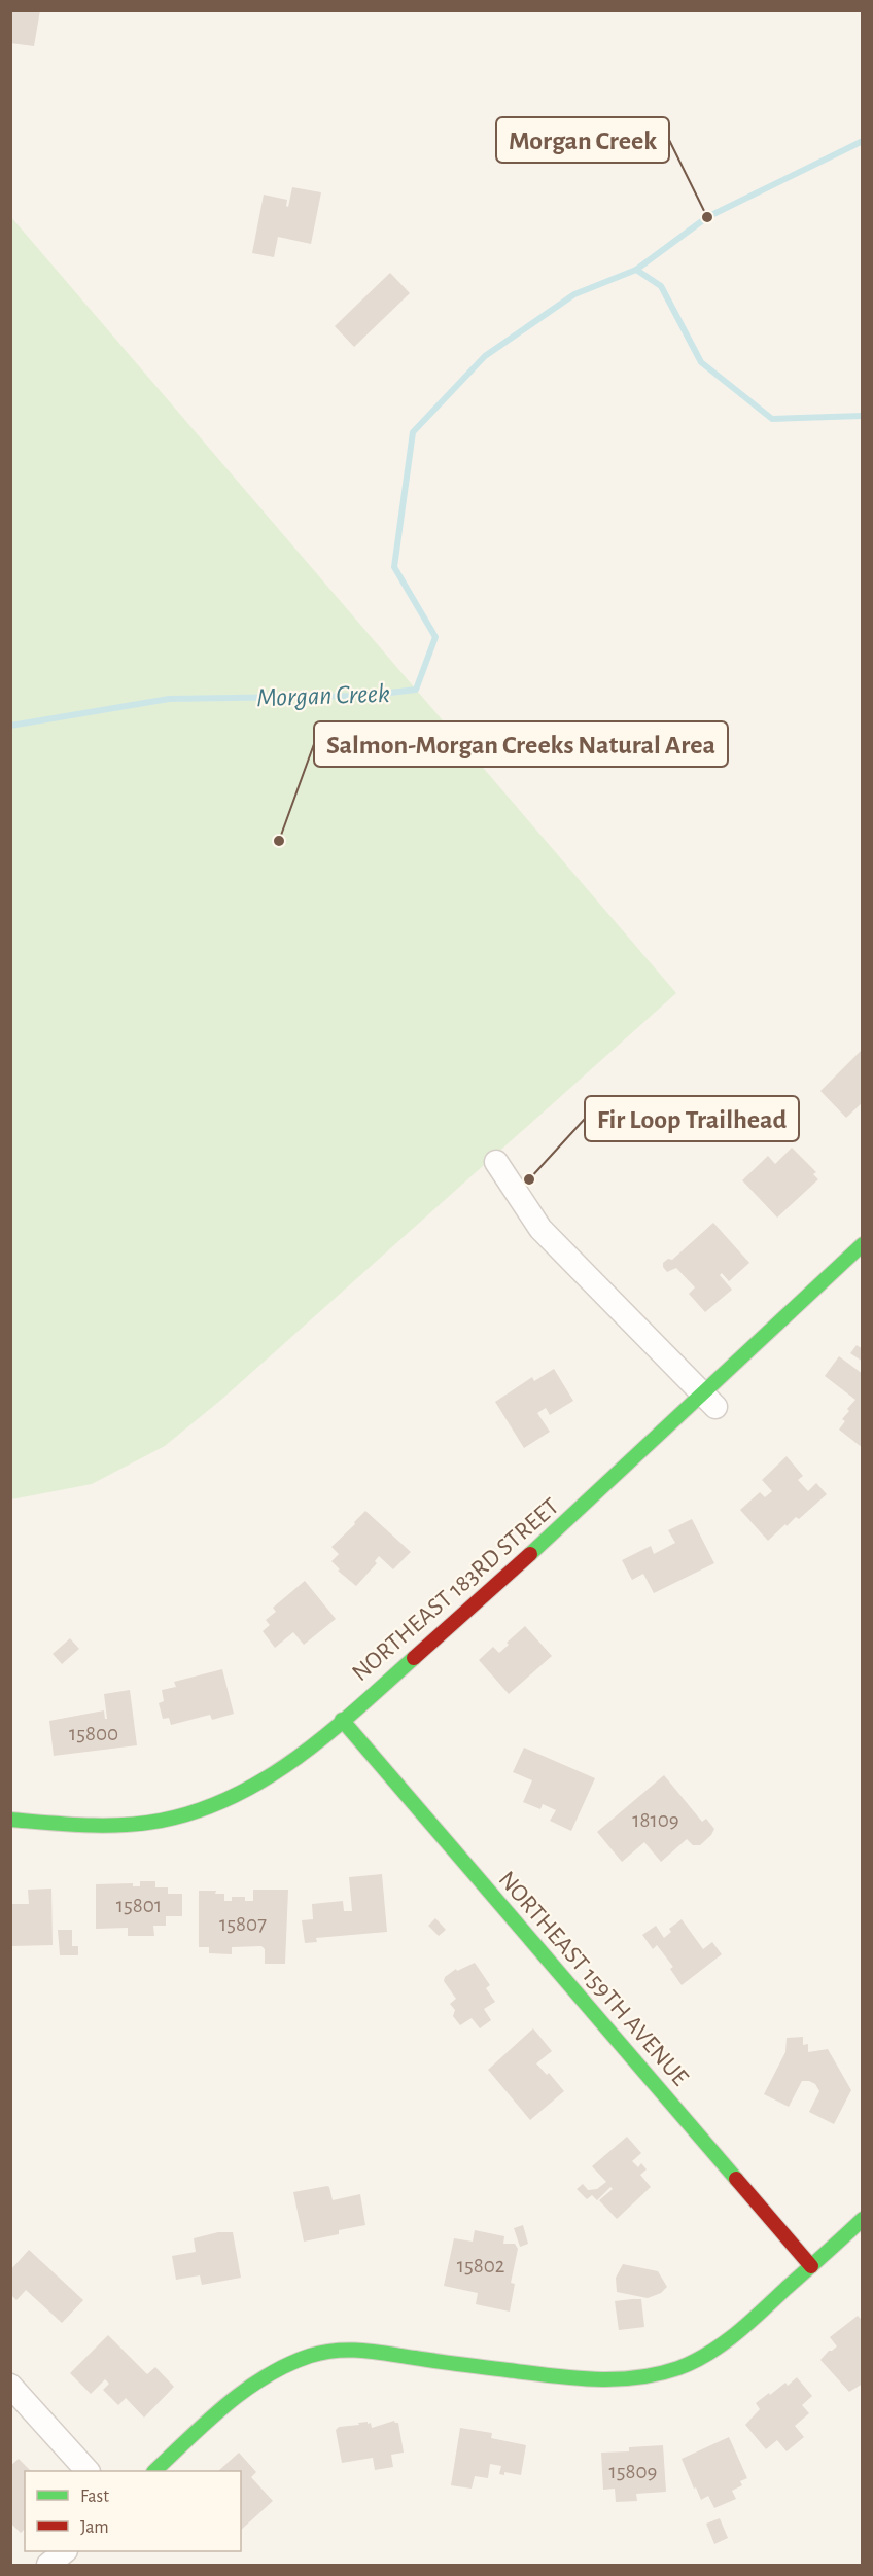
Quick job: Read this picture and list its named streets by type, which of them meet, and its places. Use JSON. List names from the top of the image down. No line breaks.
{"streets":{"street":["NORTHEAST 183RD STREET","NORTHEAST 159TH AVENUE"]},"crossings":[["NORTHEAST 183RD STREET","NORTHEAST 159TH AVENUE"]],"water":["Morgan Creek"],"places":["Morgan Creek","Salmon-Morgan Creeks Natural Area","Fir Loop Trailhead"],"house_numbers":["15800","18109","15801","15807","15802","15809"],"legend":["Fast","Jam"]}
